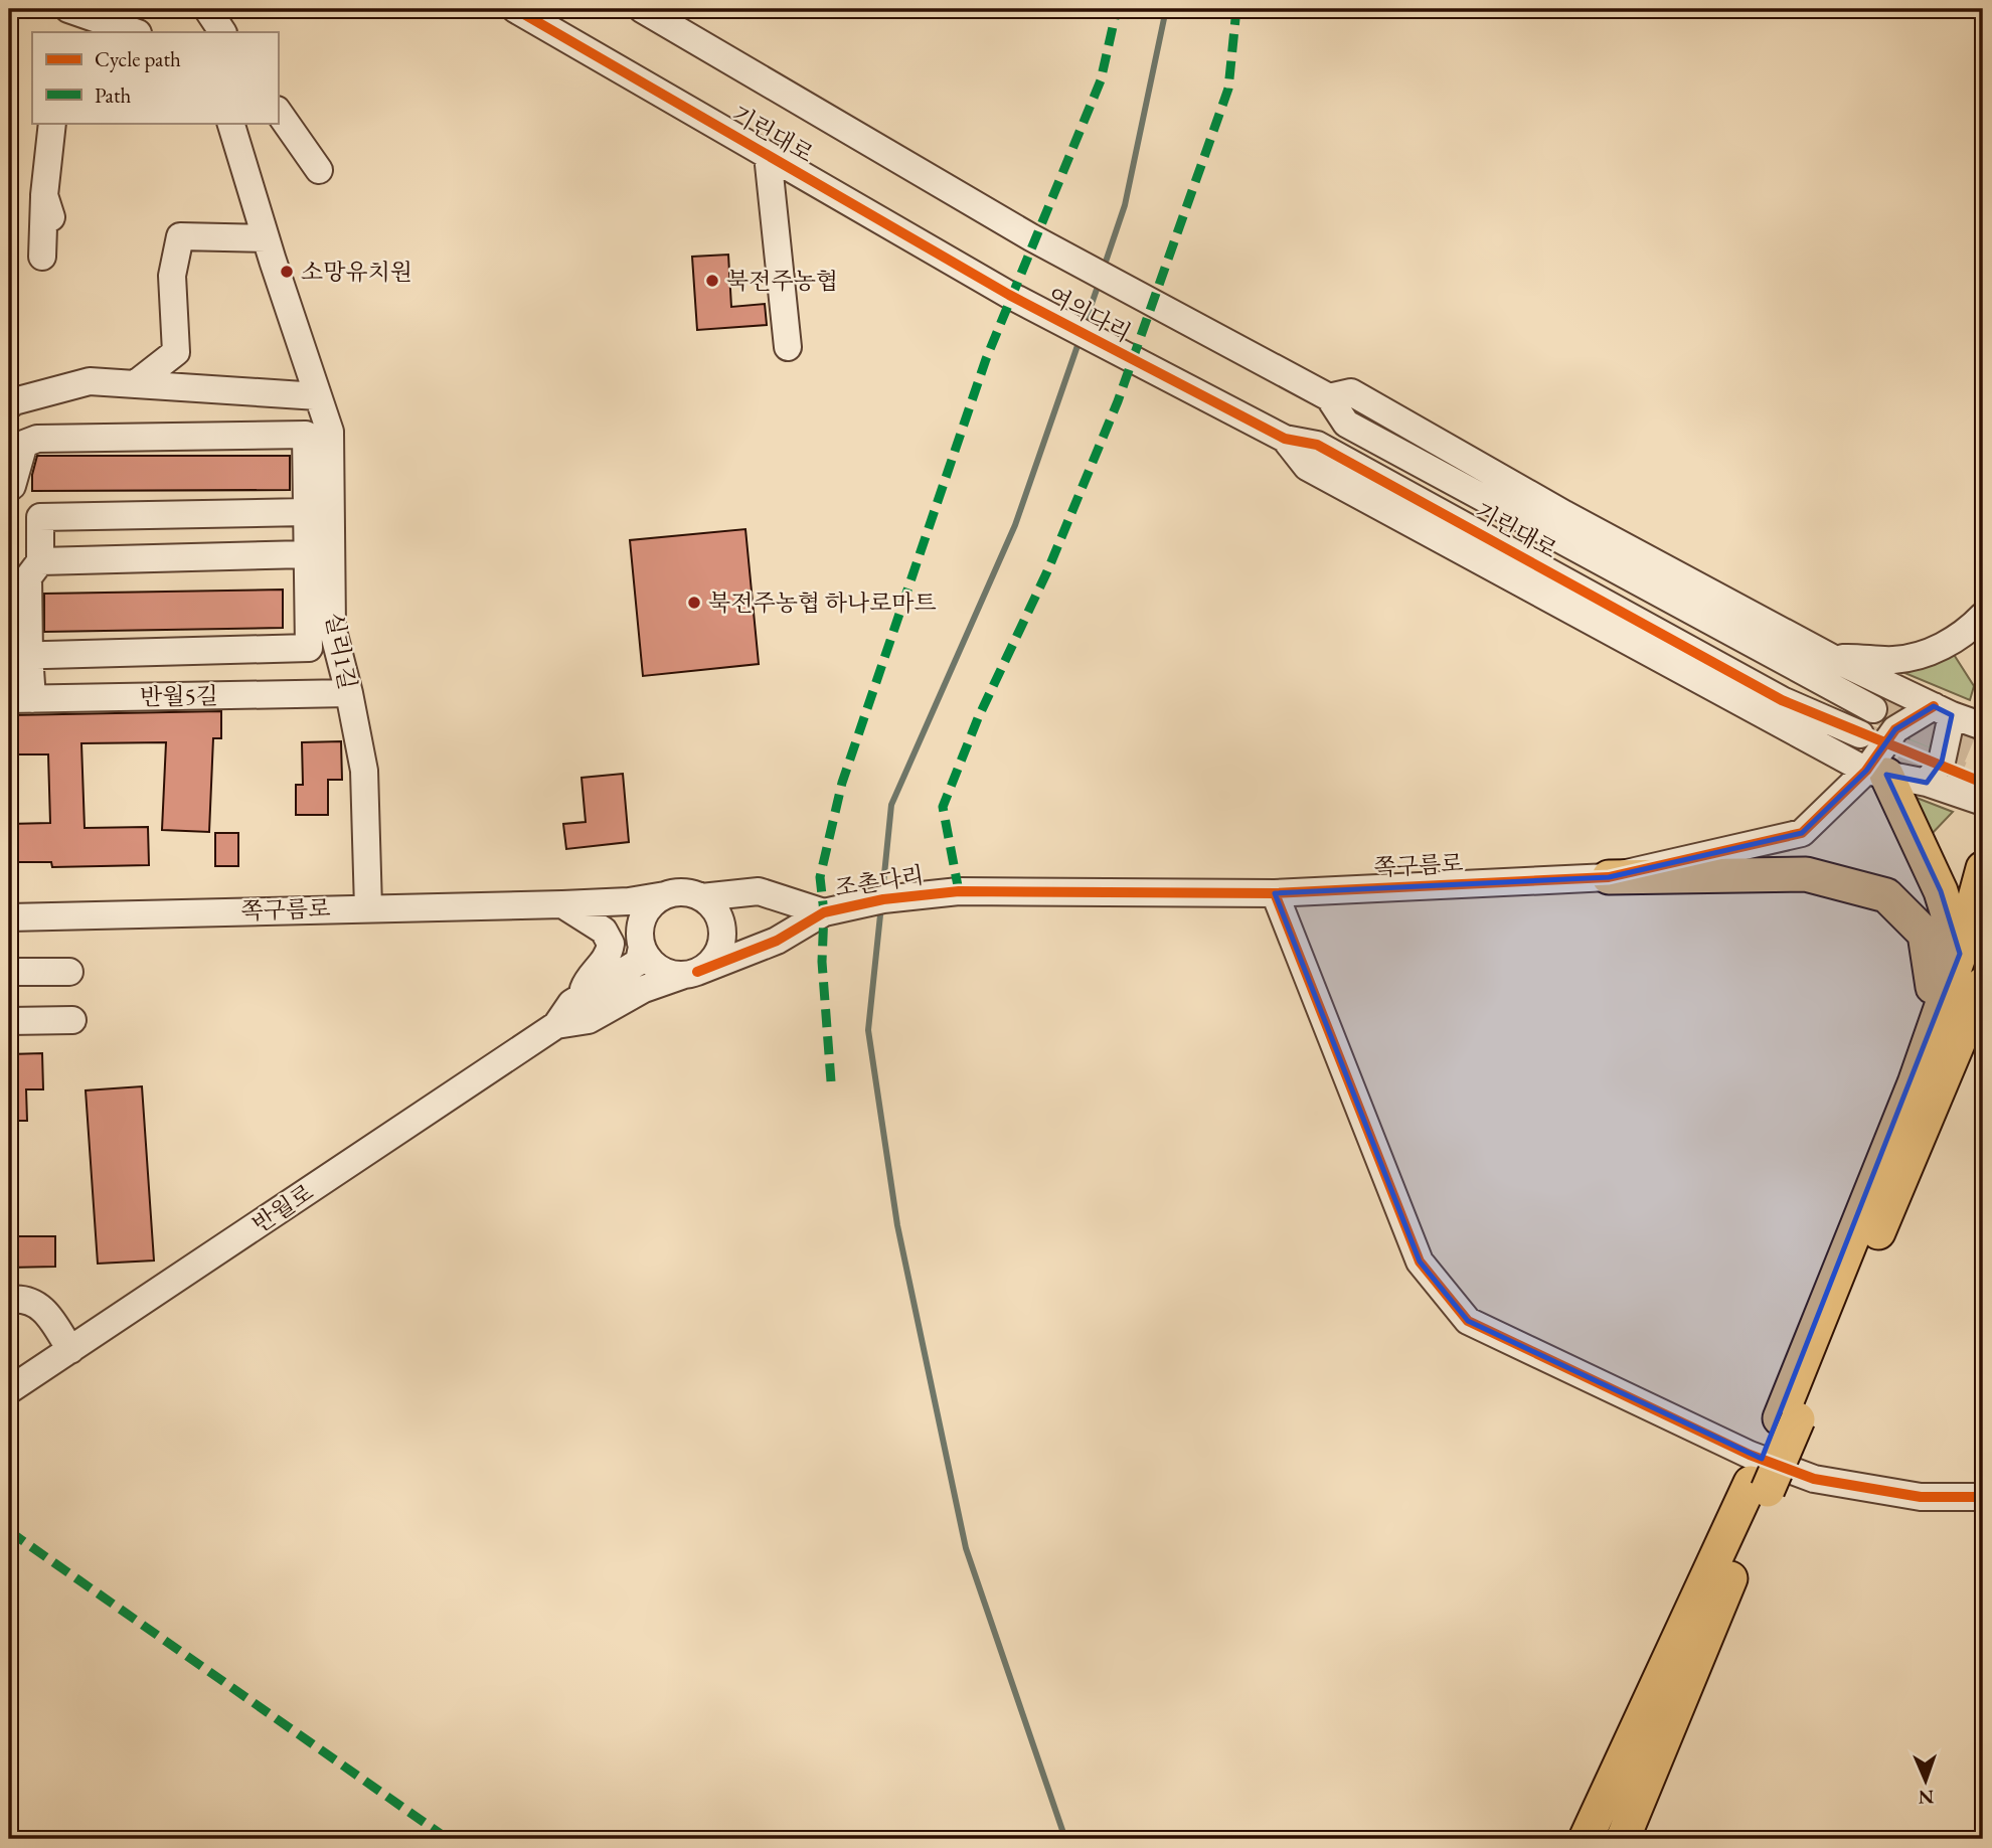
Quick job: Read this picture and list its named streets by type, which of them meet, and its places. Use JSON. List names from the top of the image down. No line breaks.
{"streets":{"street":["기린대로","여의다리","실리1길","반월5길","쪽구름로","조촌다리","반월로"]},"crossings":[["기린대로","여의다리"],["실리1길","반월5길"],["실리1길","쪽구름로"],["쪽구름로","조촌다리"]],"places":["소망유치원","북전주농협","북전주농협 하나로마트"],"legend":["Cycle path","Path"],"north":"bottom"}
